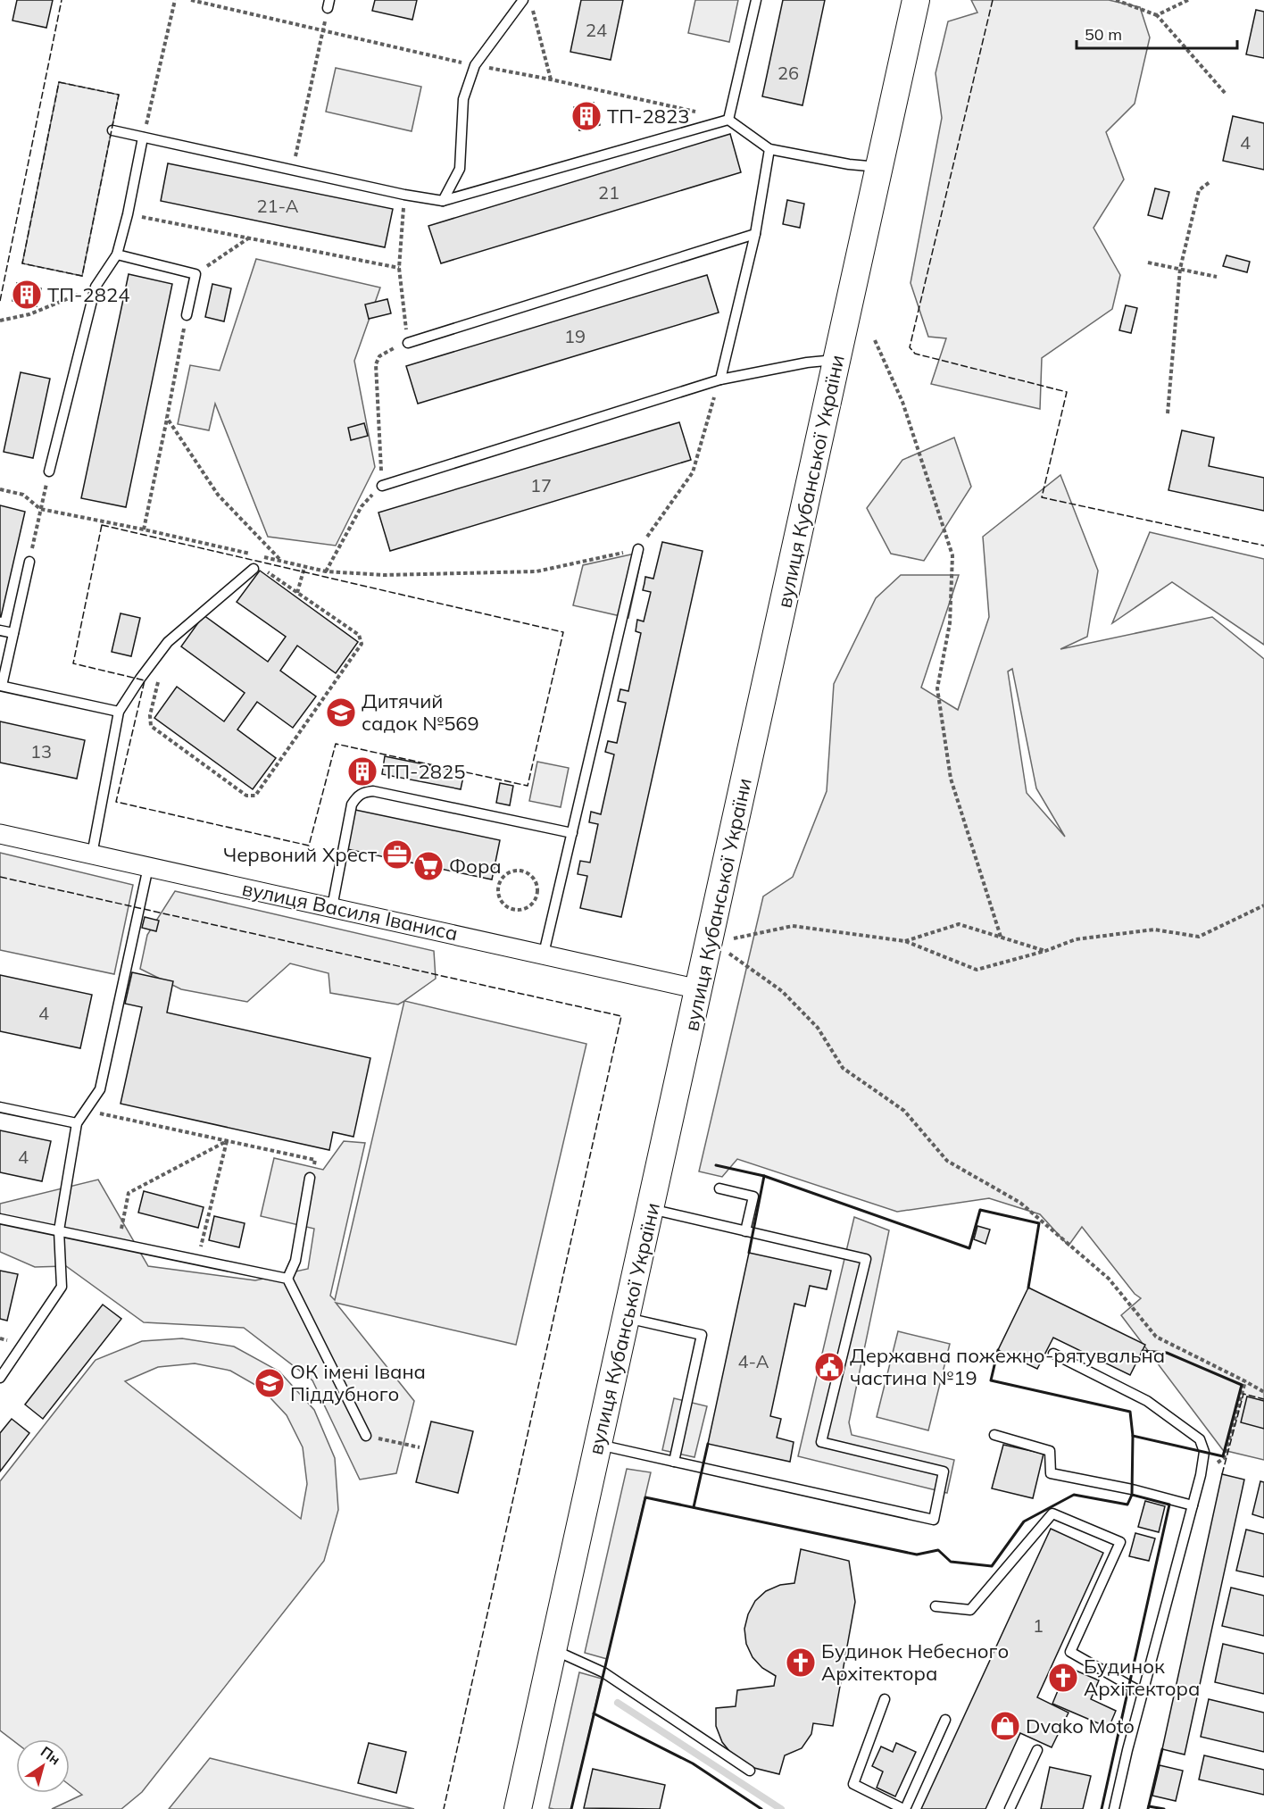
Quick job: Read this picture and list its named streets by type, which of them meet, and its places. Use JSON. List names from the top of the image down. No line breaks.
{"streets":{"street":["вулиця Кубанської України","вулиця Василя Іваниса"]},"crossings":[["вулиця Кубанської України","вулиця Василя Іваниса"]],"places":{"building":["ТП-2823","ТП-2824","ТП-2825"],"school or university":["Дитячий садок №569","ОК імені Івана Піддубного"],"office":["Червоний Хрест"],"supermarket":["Фора"],"public building":["Державна пожежно-рятувальна частина №19"],"church":["Будинок Небесного Архітектора","Будинок Архітектора"],"shop":["Dvako Moto"]},"house_numbers":["24","26","4","21","21-А","19","17","13","4","4","4-А","1"],"scale_bar":"50 m","north":"top right"}
